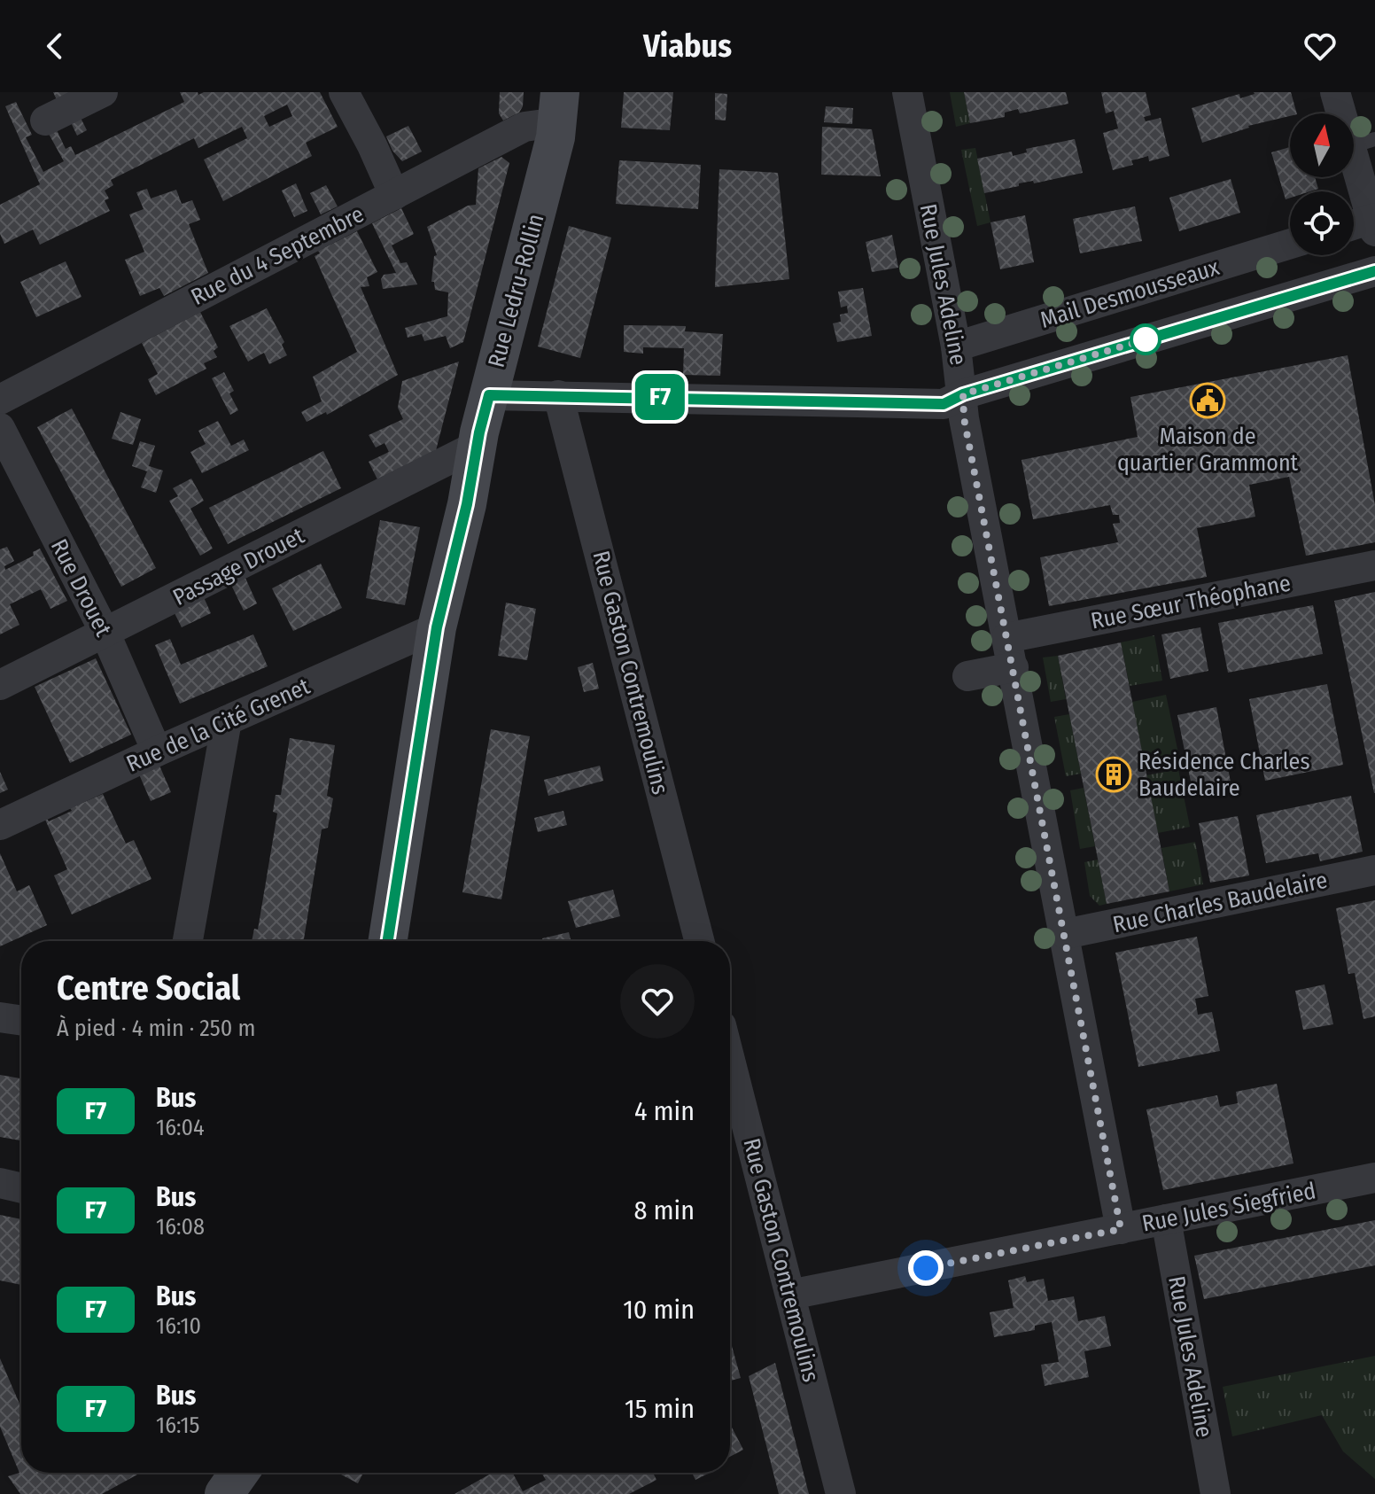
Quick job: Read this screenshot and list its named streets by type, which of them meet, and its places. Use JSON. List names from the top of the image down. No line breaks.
{"streets":{"street":["Rue du 4 Septembre","Rue Jules Adeline","Rue Ledru-Rollin","Mail Desmousseaux","Passage Drouet","Rue Drouet","Rue Sœur Théophane","Rue Gaston Contremoulins","Rue de la Cité Grenet","Rue Charles Baudelaire","Rue Jules Siegfried"]},"crossings":[["Rue du 4 Septembre","Rue Ledru-Rollin"],["Rue Jules Adeline","Mail Desmousseaux"],["Rue Jules Adeline","Rue Sœur Théophane"],["Rue Jules Adeline","Rue Charles Baudelaire"],["Rue Jules Adeline","Rue Jules Siegfried"],["Rue Ledru-Rollin","Passage Drouet"],["Rue Ledru-Rollin","Rue de la Cité Grenet"],["Passage Drouet","Rue Drouet"],["Rue Drouet","Rue de la Cité Grenet"],["Rue Gaston Contremoulins","Rue Jules Siegfried"]],"places":{"public building":["Maison de quartier Grammont"],"building":["Résidence Charles Baudelaire"]},"lines":["bus line F7"],"north":"top","page":{"header":"Viabus","on_map":"F7","heading":["Centre Social","À pied · 4 min · 250 m"],"list":[{"mark":"F7","name":"Bus","note":"16:04","value":"4 min"},{"mark":"F7","name":"Bus","note":"16:08","value":"8 min"},{"mark":"F7","name":"Bus","note":"16:10","value":"10 min"},{"mark":"F7","name":"Bus","note":"16:15","value":"15 min"}]}}
